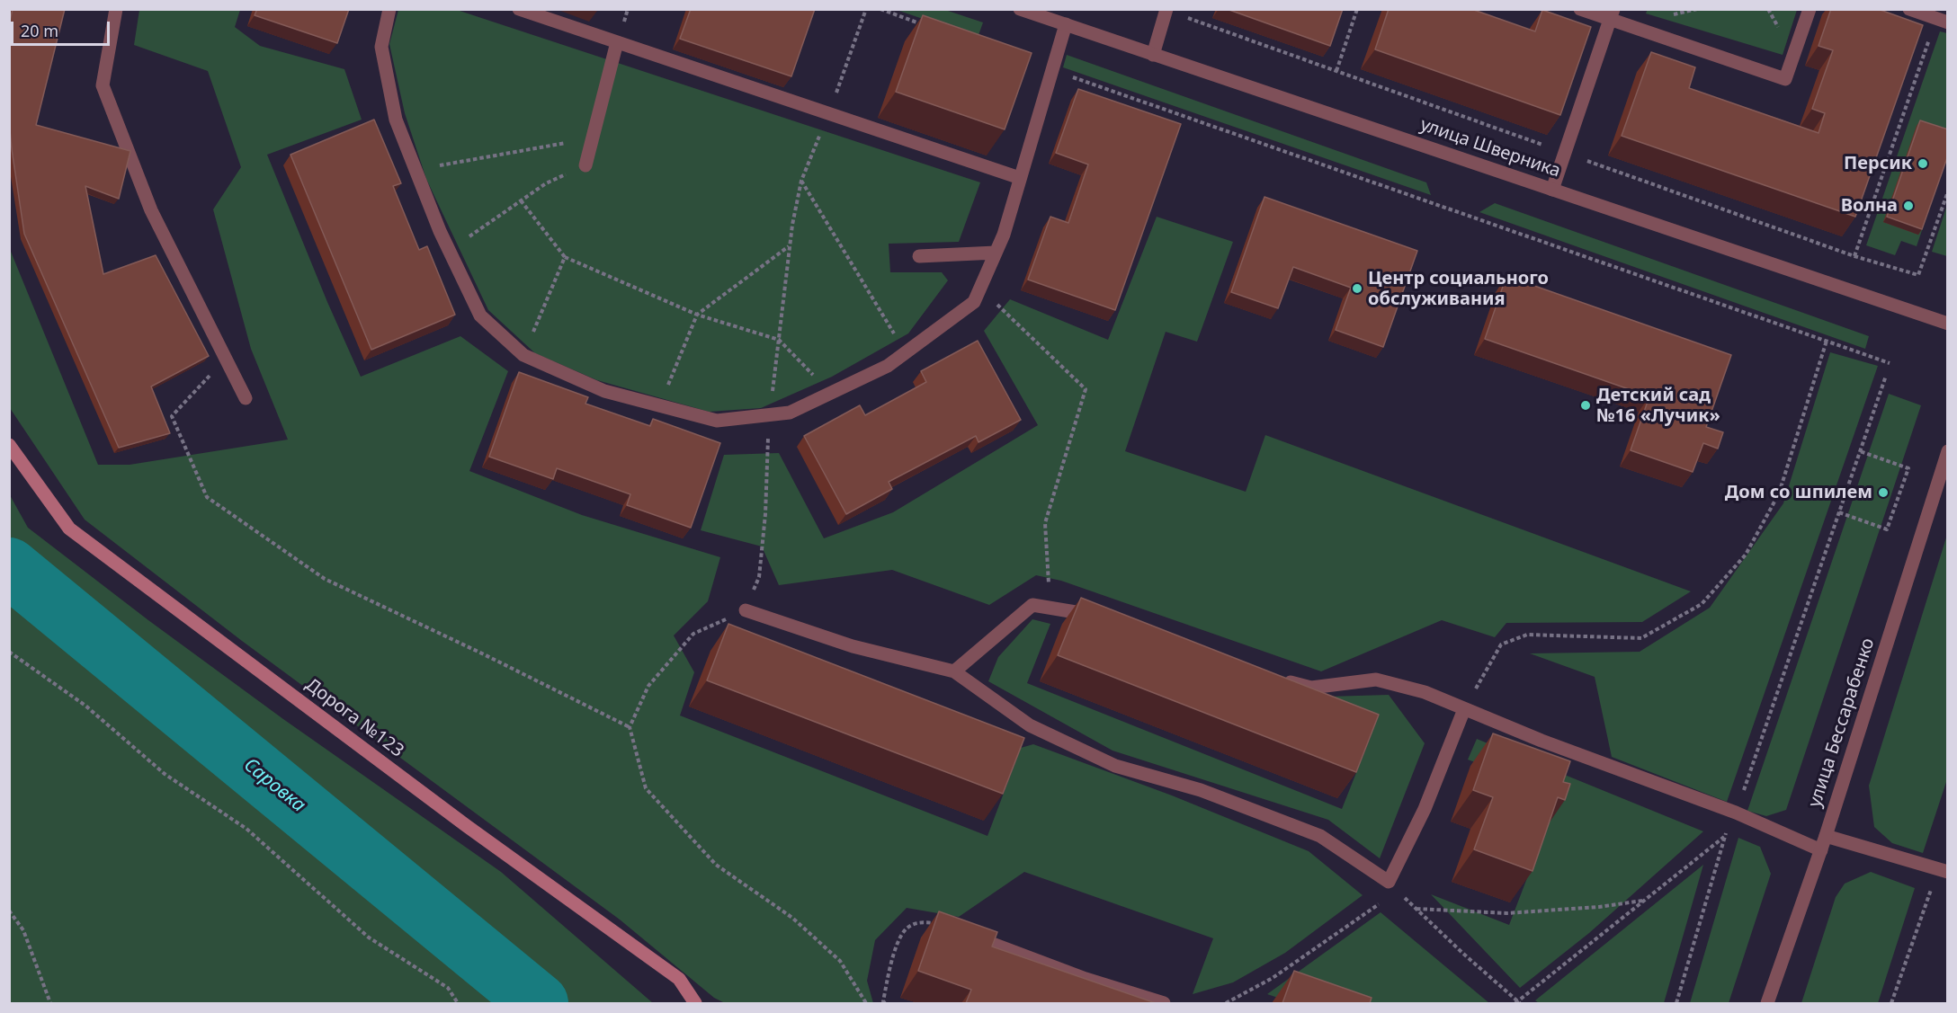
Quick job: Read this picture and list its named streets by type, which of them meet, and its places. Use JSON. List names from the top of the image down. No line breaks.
{"streets":{"main road":["Дорога №123"],"street":["улица Шверника","улица Бессарабенко"]},"water":["Саровка"],"places":["Персик","Волна","Центр социального обслуживания","Детский сад №16 «Лучик»","Дом со шпилем"],"scale_bar":"20 m"}
